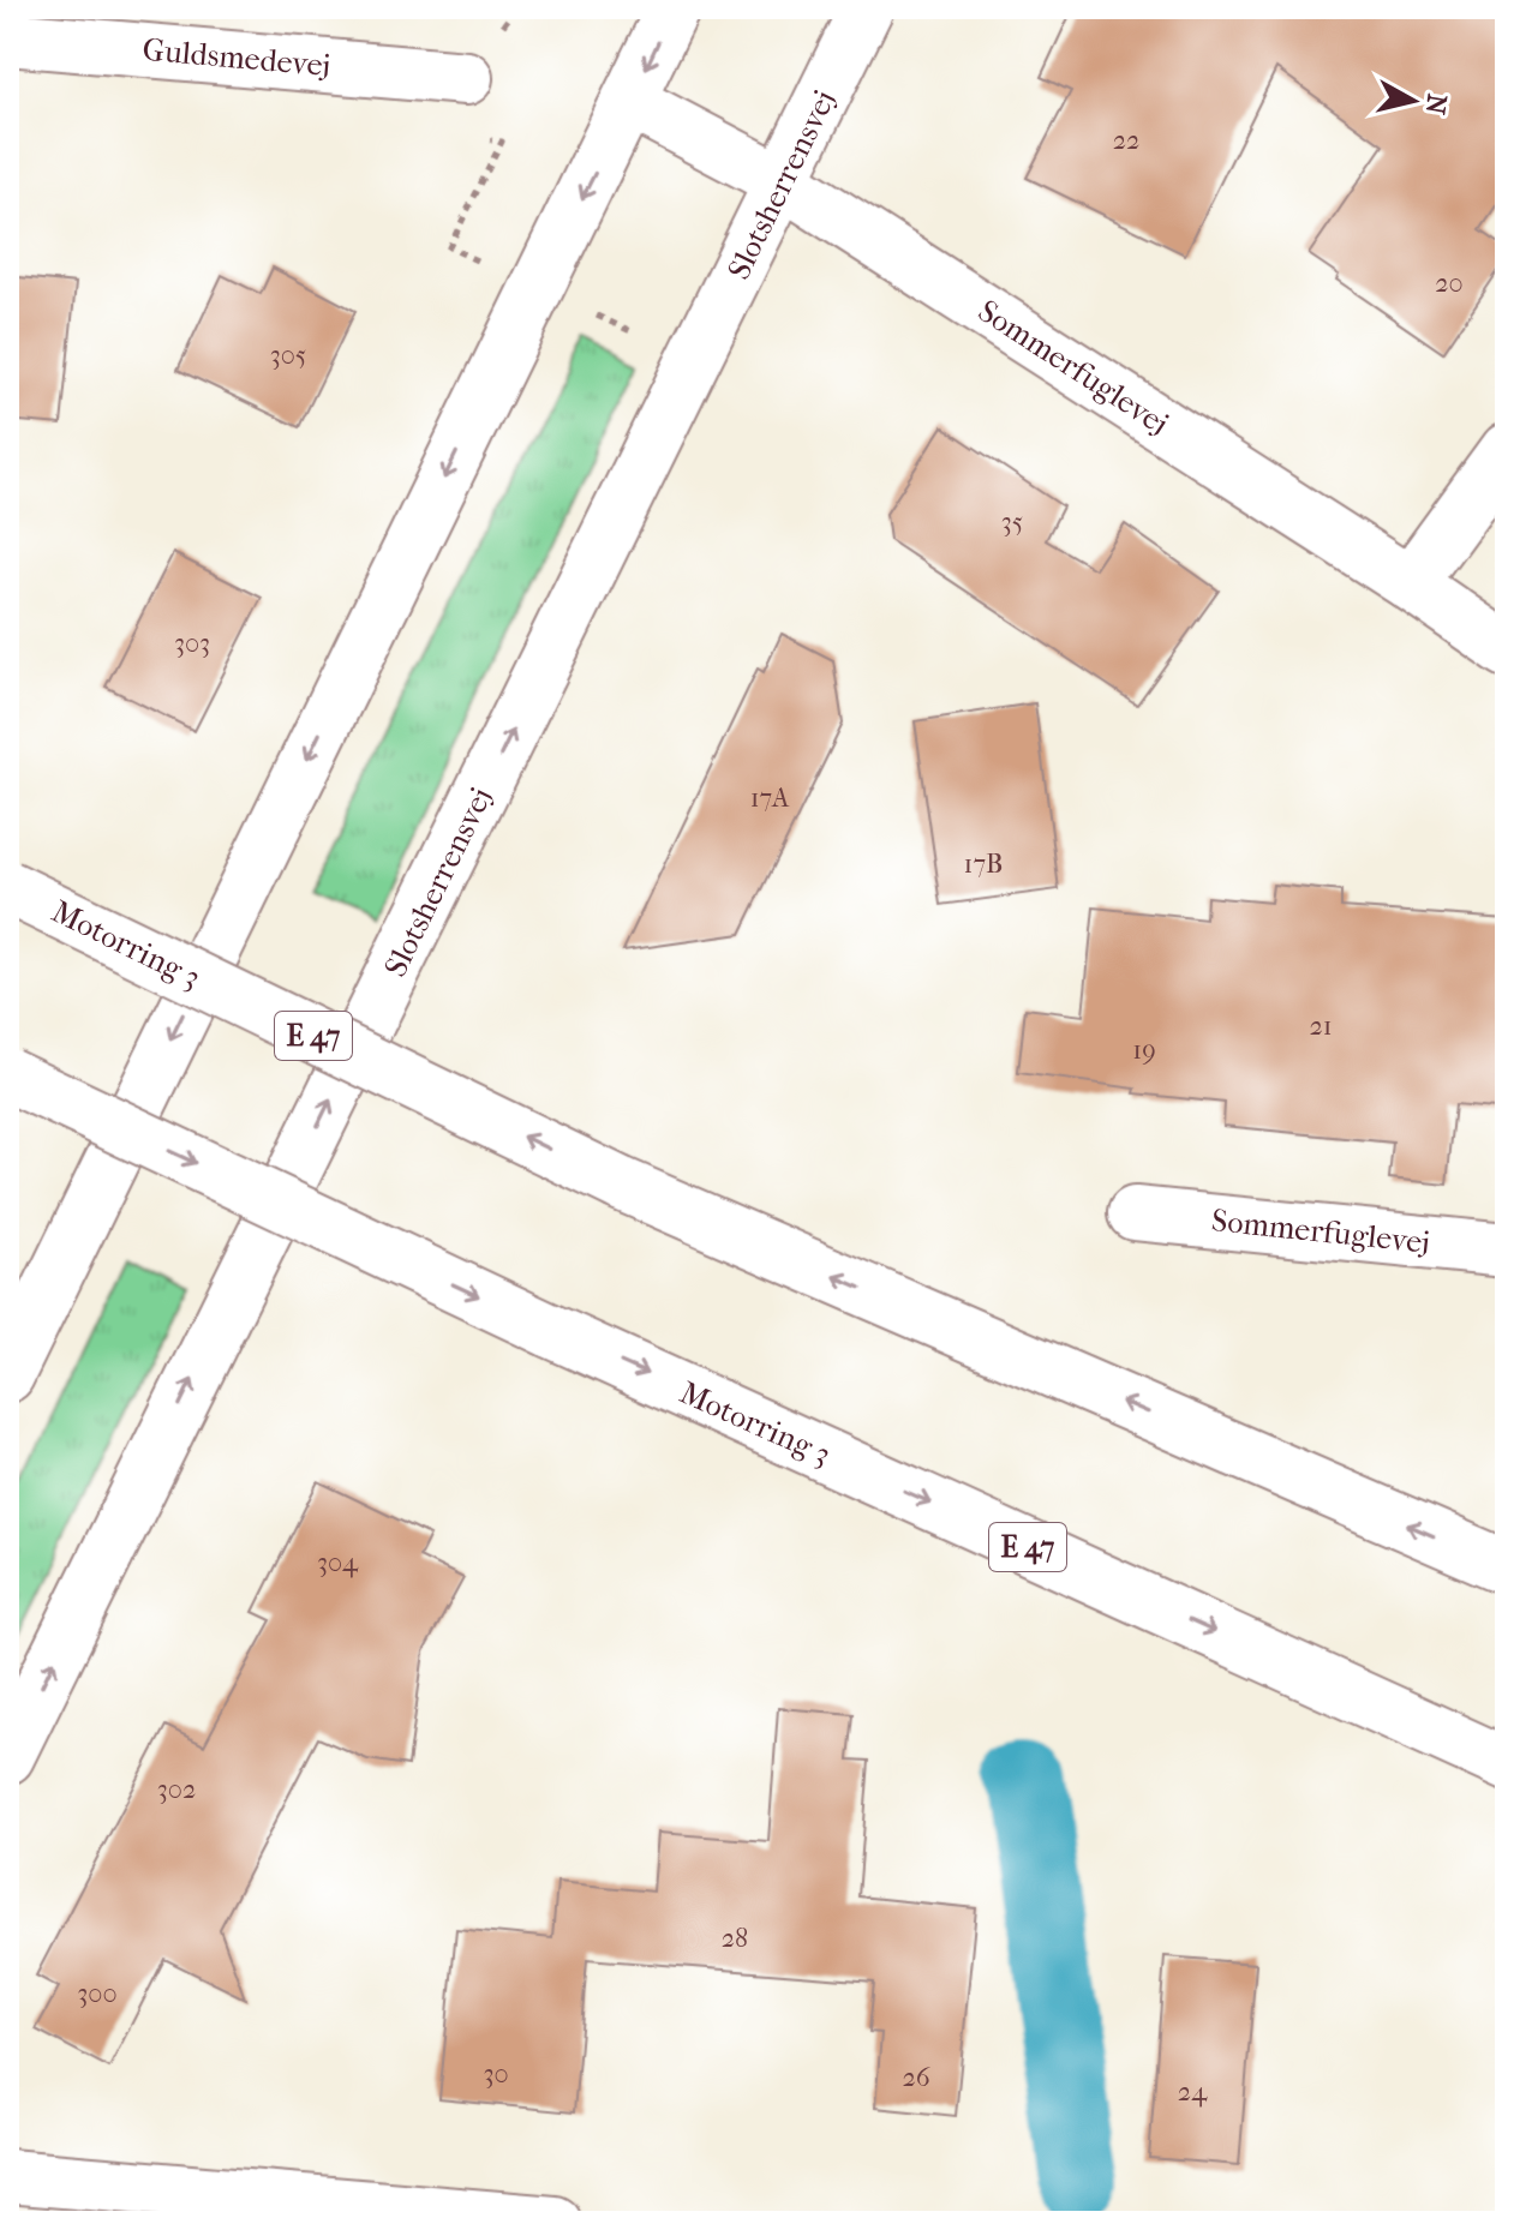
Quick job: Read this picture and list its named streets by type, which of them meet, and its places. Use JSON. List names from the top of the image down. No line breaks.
{"streets":{"main road":["Guldsmedevej","Slotsherrensvej","Sommerfuglevej","Motorring 3","E 47"]},"crossings":[["Slotsherrensvej","Sommerfuglevej"]],"house_numbers":["22","20","305","35","303","17A","17B","21","19","304","302","28","300","30","26","24"],"north":"right"}
